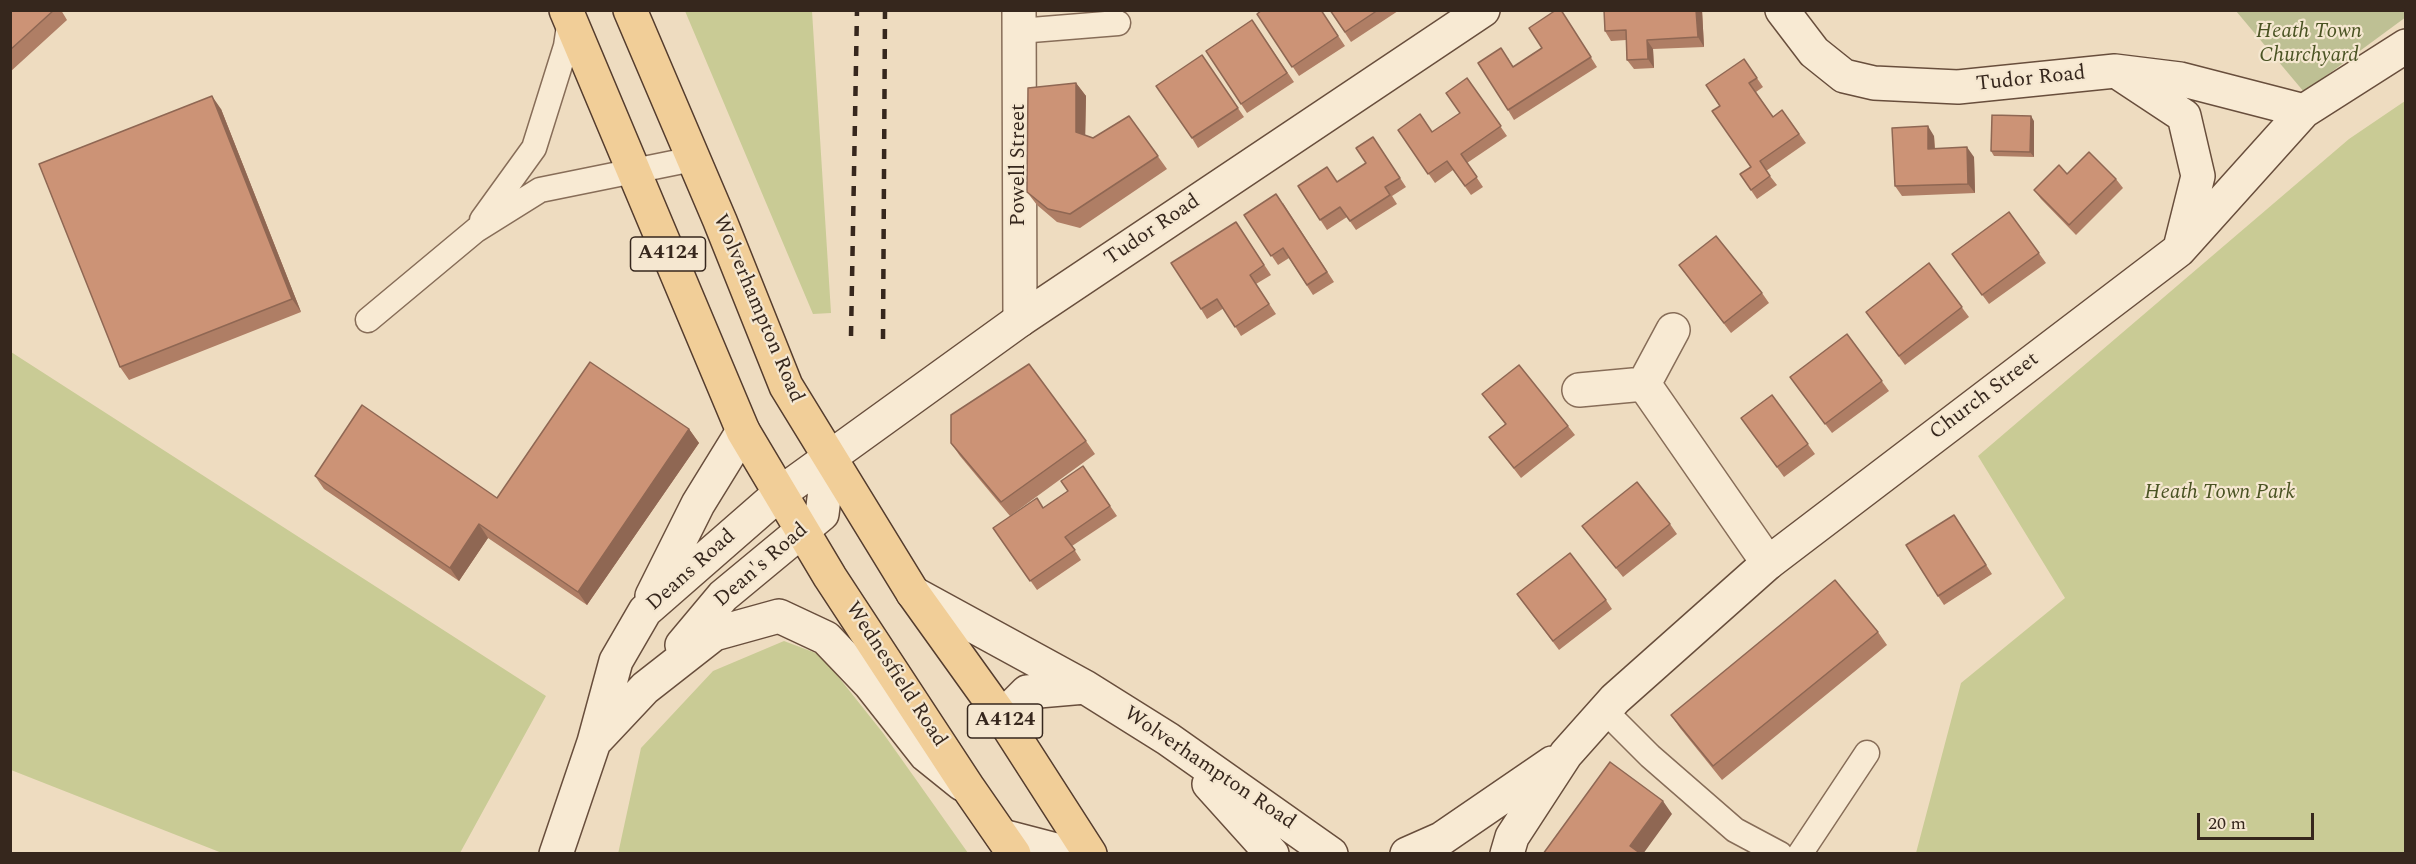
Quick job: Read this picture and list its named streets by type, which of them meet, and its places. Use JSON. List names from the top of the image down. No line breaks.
{"streets":{"main road":["A4124","Wolverhampton Road","Wednesfield Road"],"street":["Tudor Road","Powell Street","Church Street","Dean's Road","Deans Road"]},"crossings":[["Tudor Road","Powell Street"],["Tudor Road","Wolverhampton Road"],["Tudor Road","Church Street"],["Tudor Road","Dean's Road"],["Tudor Road","Deans Road"],["A4124","Deans Road"],["A4124","Wednesfield Road"],["Wolverhampton Road","Dean's Road"],["Wolverhampton Road","Deans Road"],["Dean's Road","Deans Road"],["Dean's Road","Wednesfield Road"],["Deans Road","Wednesfield Road"]],"parks":["Heath Town Churchyard","Heath Town Park"],"scale_bar":"20 m"}
